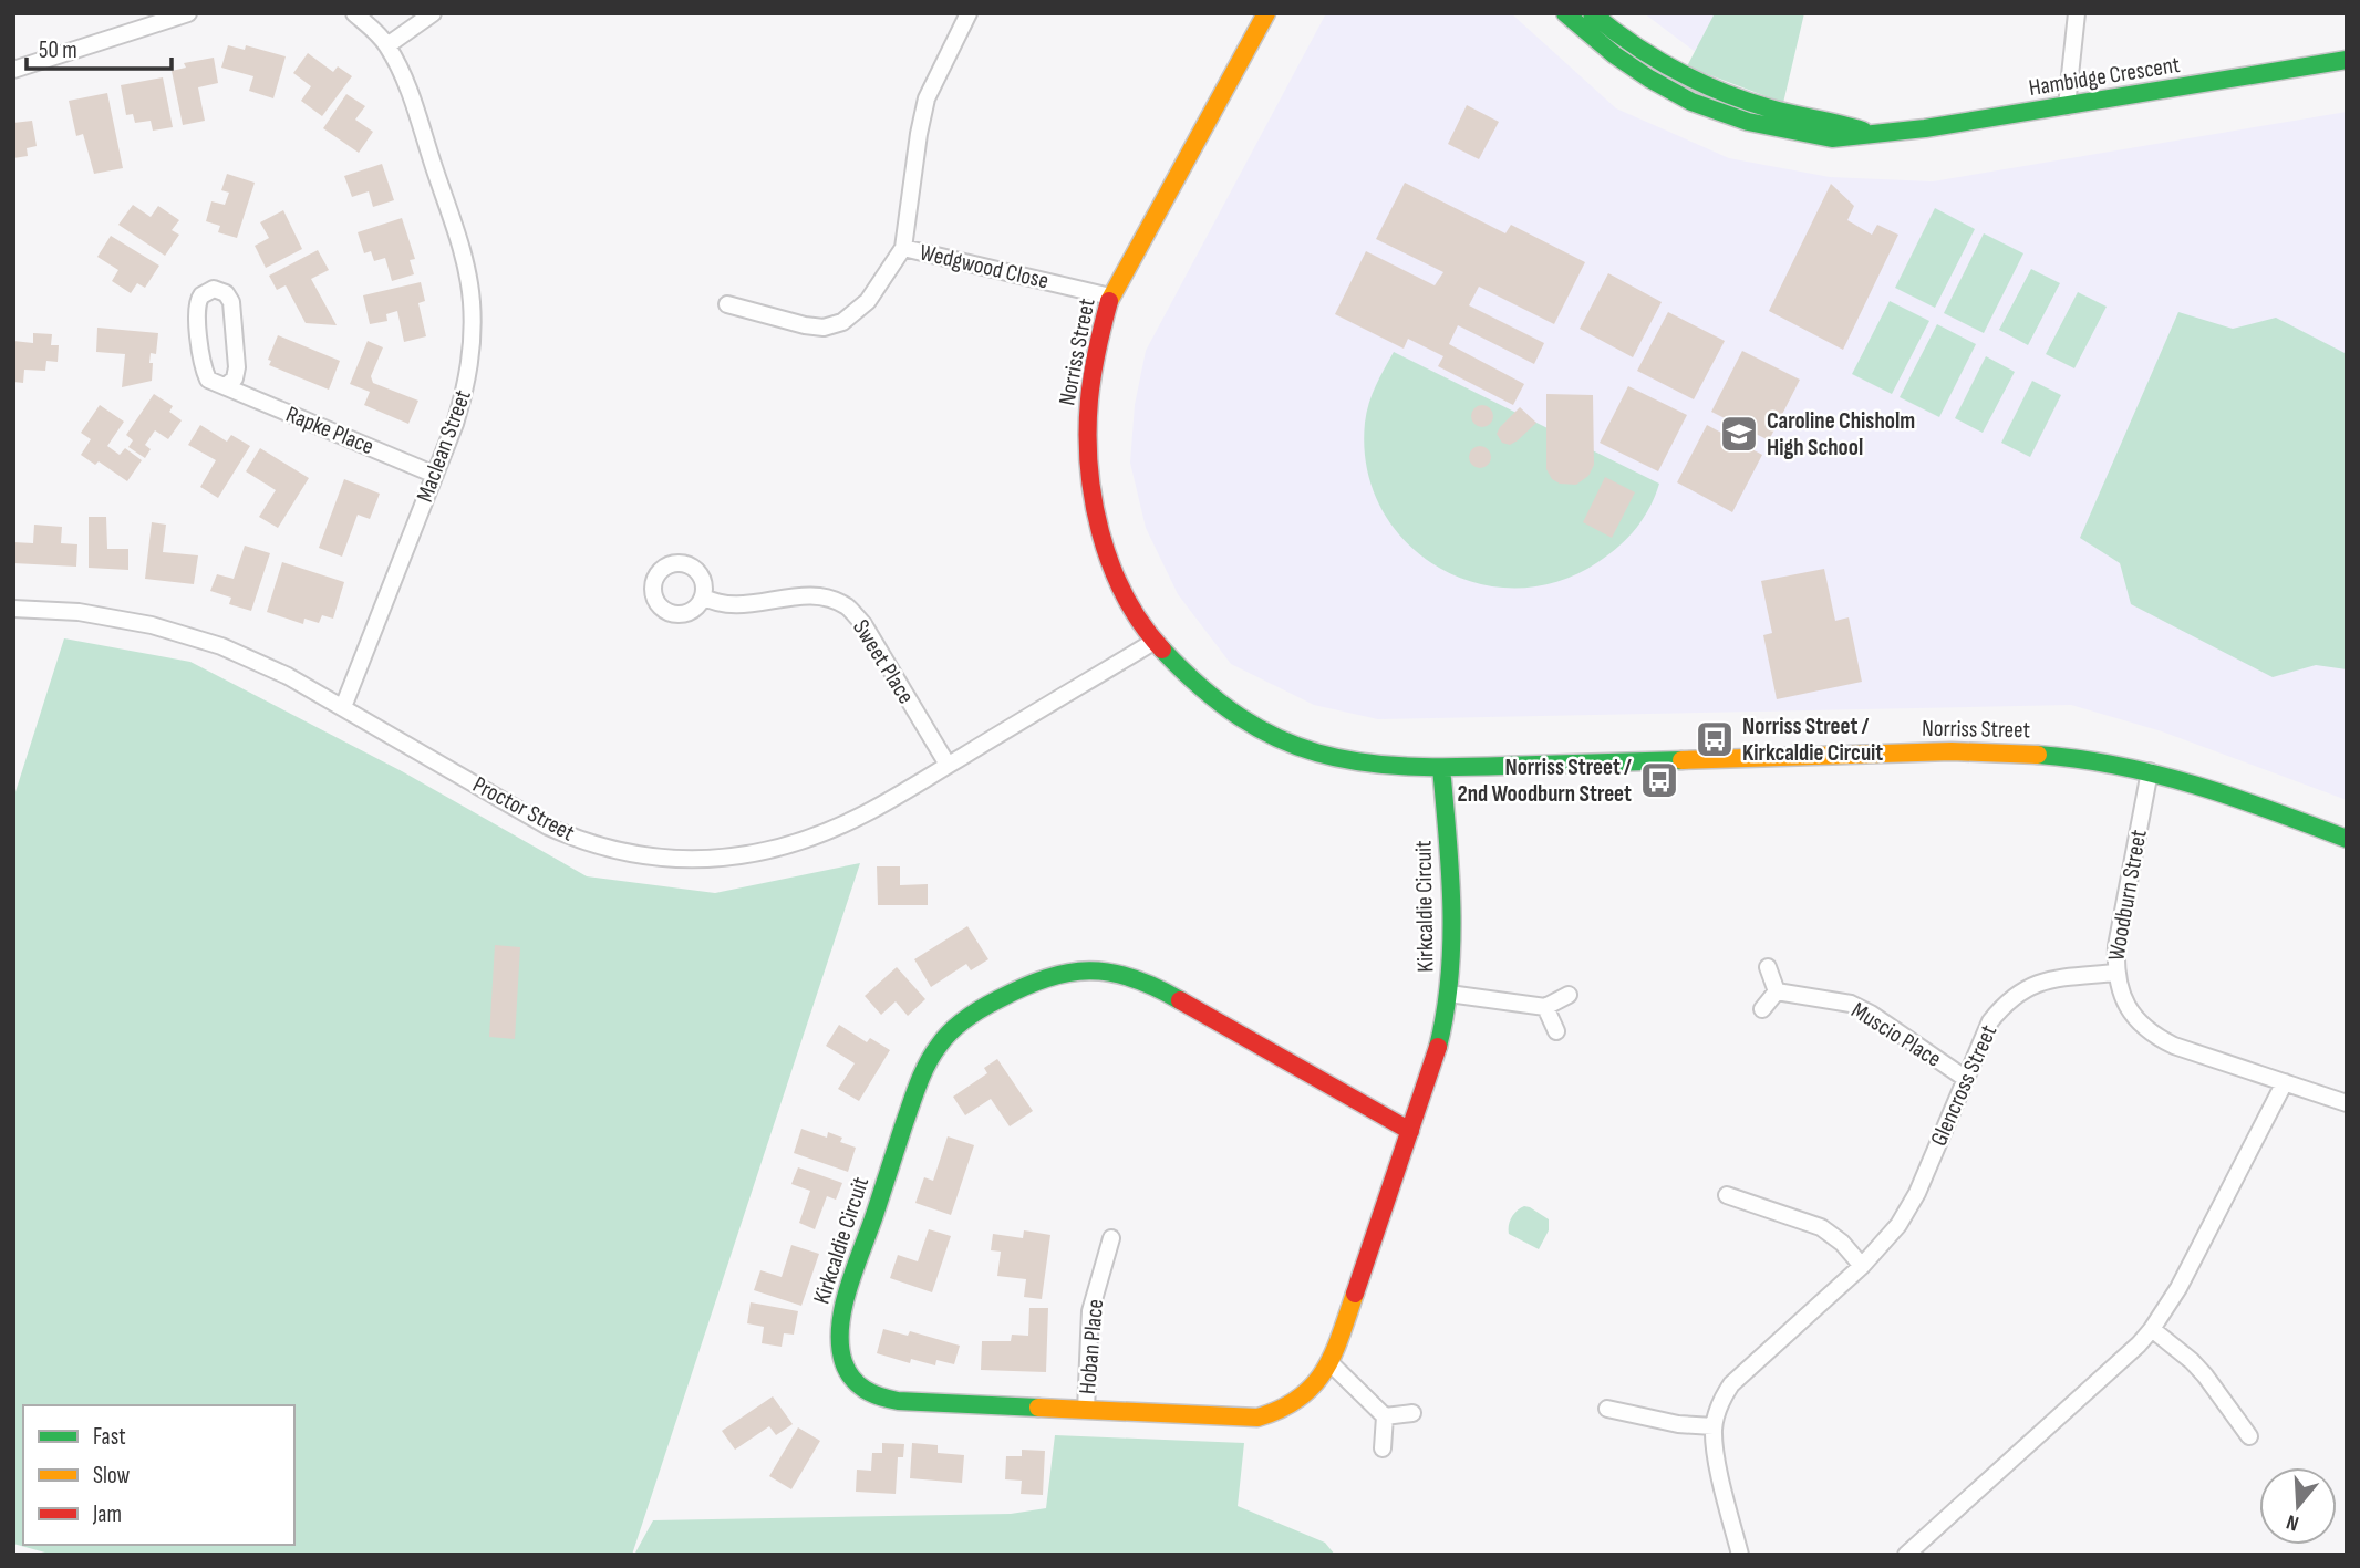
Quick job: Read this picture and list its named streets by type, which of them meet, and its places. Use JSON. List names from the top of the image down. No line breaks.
{"streets":{"street":["Hambidge Crescent","Wedgwood Close","Norriss Street","Rapke Place","Maclean Street","Sweet Place","Proctor Street","Woodburn Street","Kirkcaldie Circuit","Muscio Place","Glencross Street","Hoban Place"]},"crossings":[["Wedgwood Close","Norriss Street"],["Norriss Street","Proctor Street"],["Norriss Street","Woodburn Street"],["Norriss Street","Kirkcaldie Circuit"],["Rapke Place","Maclean Street"],["Maclean Street","Proctor Street"],["Sweet Place","Proctor Street"],["Woodburn Street","Glencross Street"],["Kirkcaldie Circuit","Hoban Place"],["Muscio Place","Glencross Street"]],"places":{"school or university":["Caroline Chisholm High School"],"bus stop":["Norriss Street / Kirkcaldie Circuit","Norriss Street / 2nd Woodburn Street"]},"legend":["Fast","Slow","Jam"],"scale_bar":"50 m","north":"bottom"}
